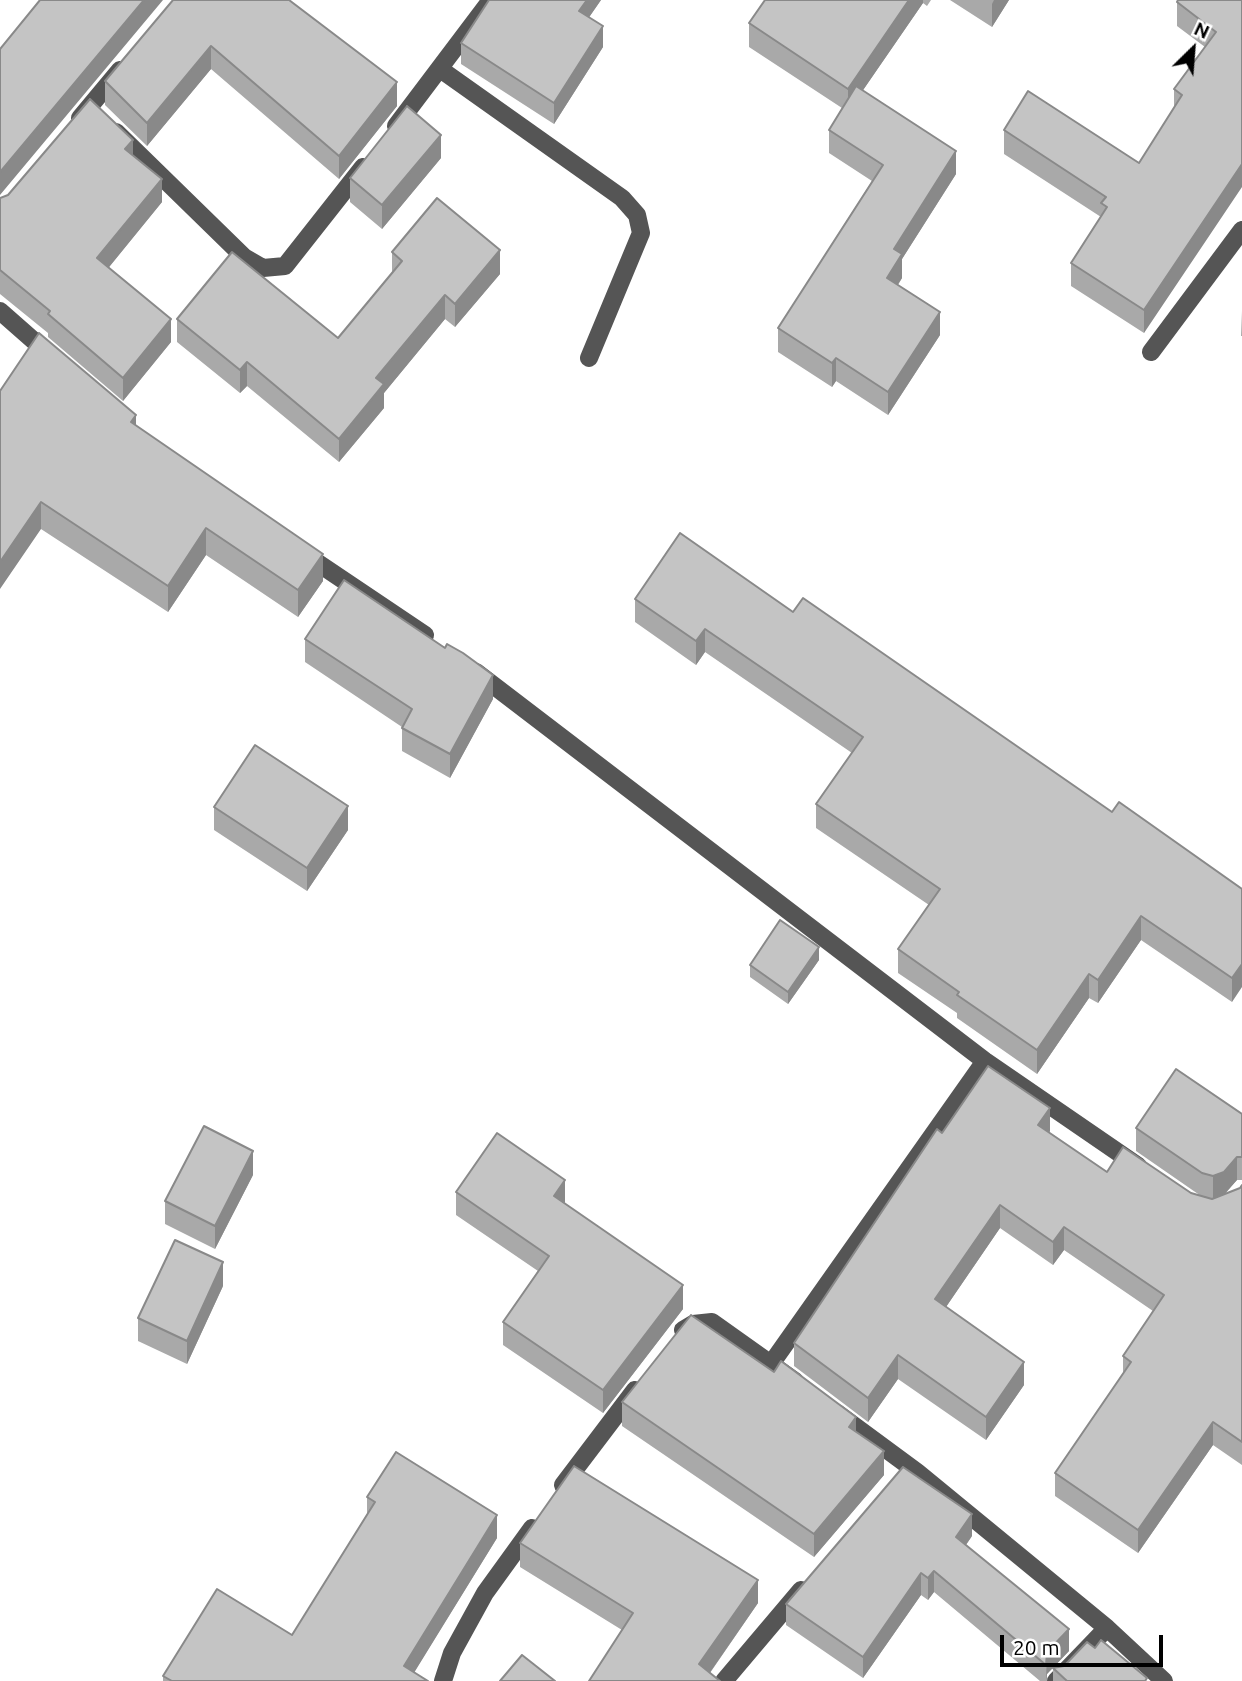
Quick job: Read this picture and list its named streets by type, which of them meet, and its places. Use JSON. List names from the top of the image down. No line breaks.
{"scale_bar":"20 m","north":"top right"}
